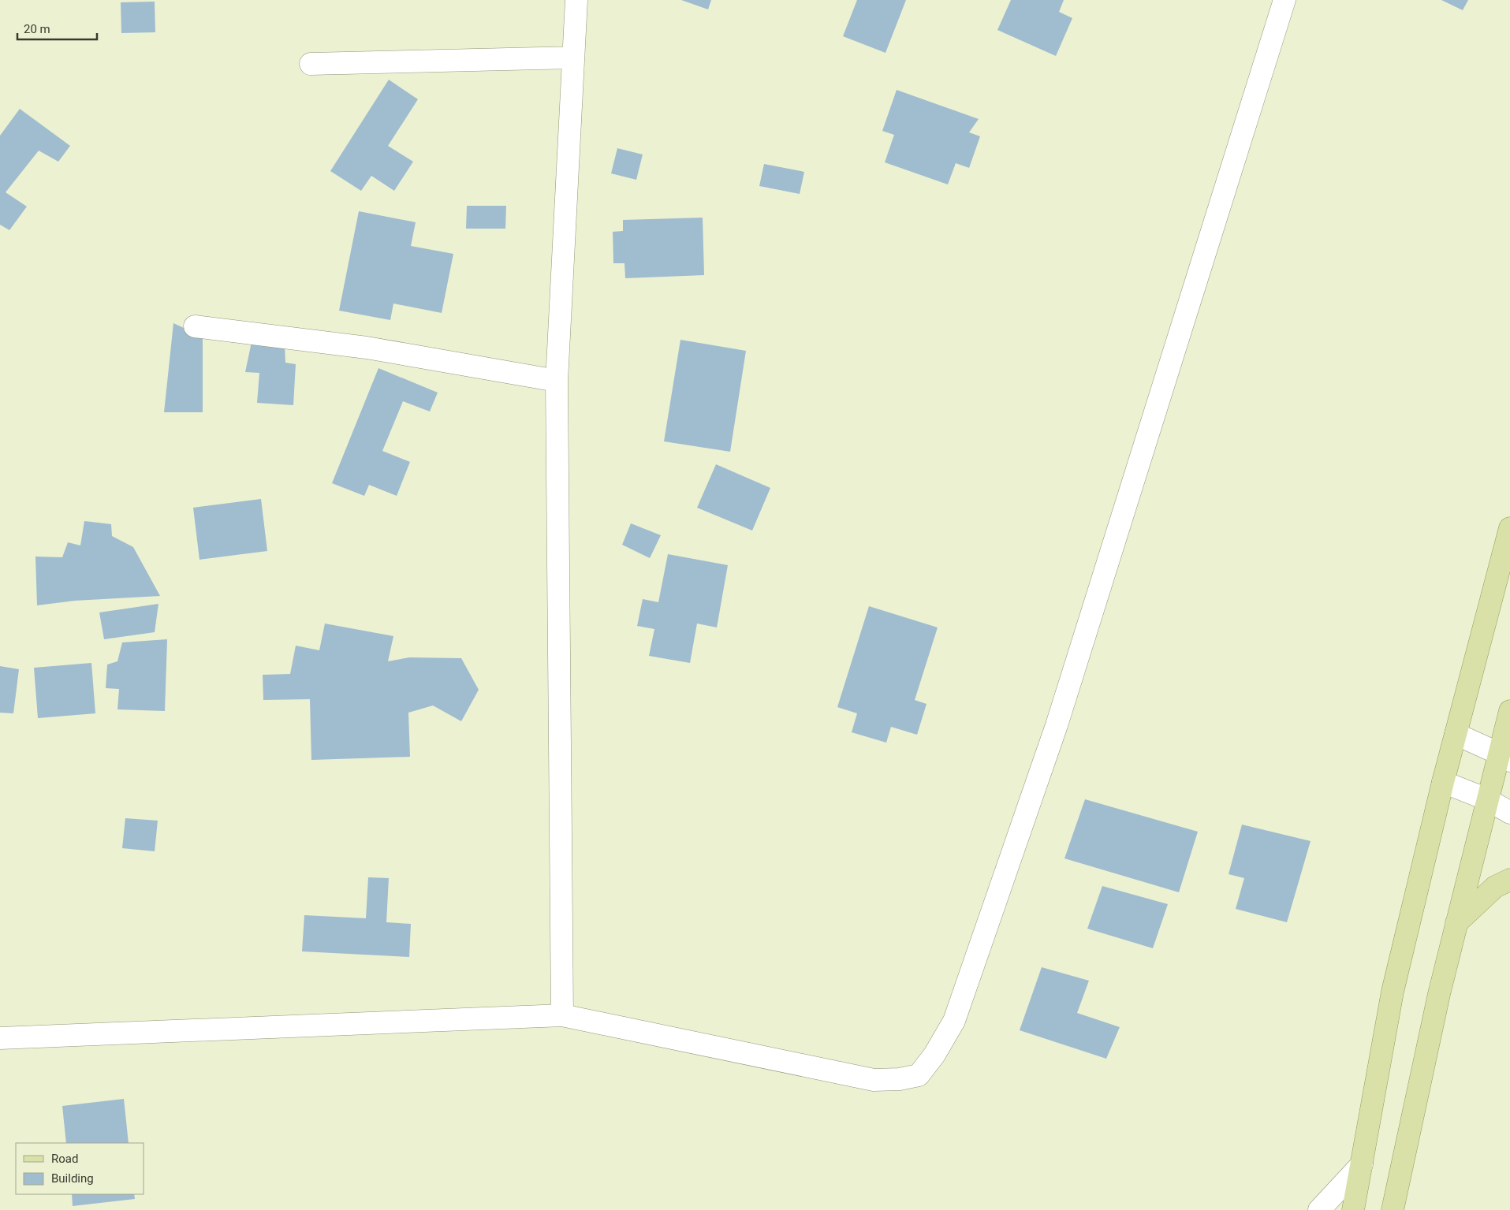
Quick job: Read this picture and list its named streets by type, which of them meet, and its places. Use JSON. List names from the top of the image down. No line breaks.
{"legend":["Road","Building"],"scale_bar":"20 m"}
